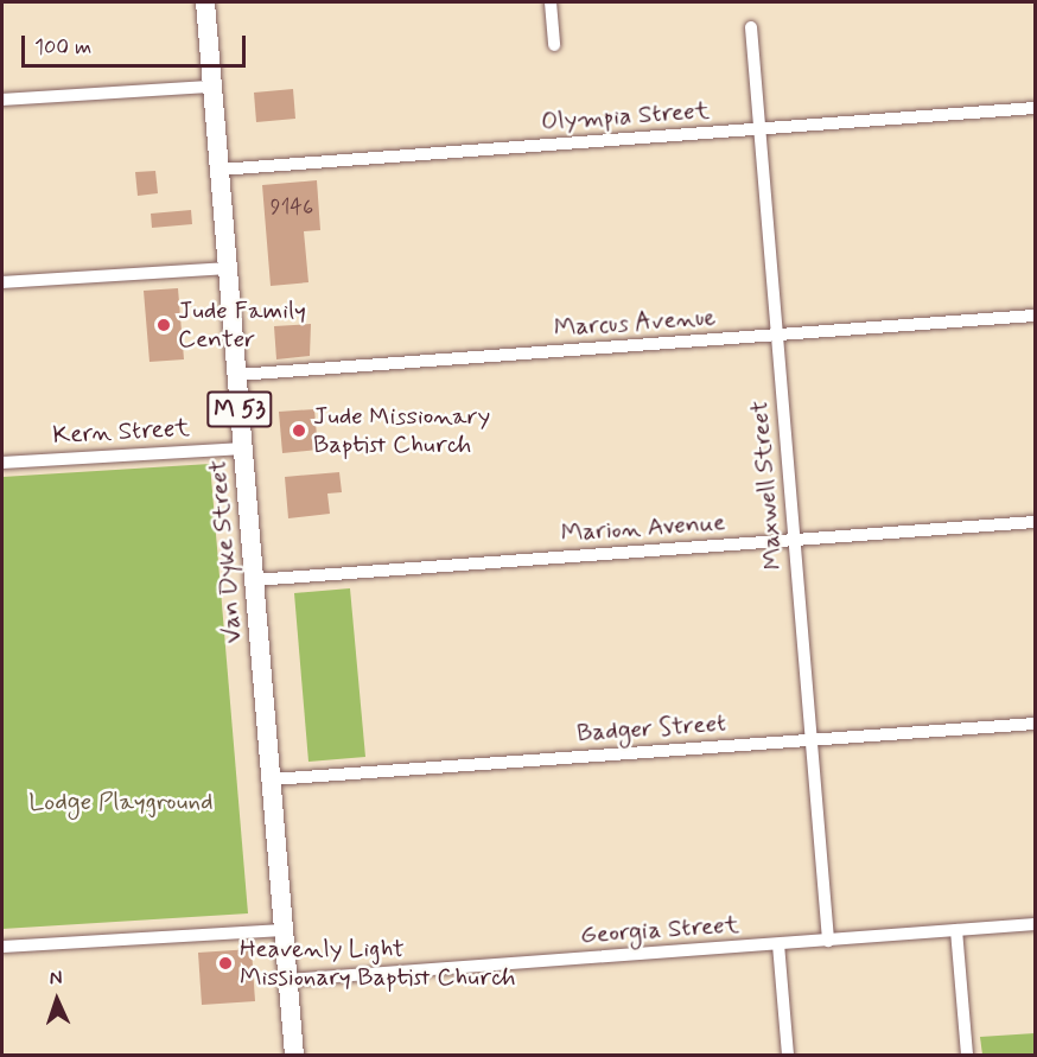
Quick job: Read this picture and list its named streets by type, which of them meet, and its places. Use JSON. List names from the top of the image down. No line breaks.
{"streets":{"main road":["M 53","Van Dyke Street"],"street":["Olympia Street","Marcus Avenue","Kern Street","Maxwell Street","Marion Avenue","Badger Street","Georgia Street"]},"crossings":[["Olympia Street","Maxwell Street"],["Olympia Street","Van Dyke Street"],["Marcus Avenue","Maxwell Street"],["Marcus Avenue","Van Dyke Street"],["Kern Street","Van Dyke Street"],["Maxwell Street","Marion Avenue"],["Maxwell Street","Badger Street"],["Maxwell Street","Georgia Street"],["Marion Avenue","Van Dyke Street"],["Van Dyke Street","Badger Street"],["Van Dyke Street","Georgia Street"]],"parks":["Lodge Playground"],"places":["Jude Family Center","Jude Missionary Baptist Church","Heavenly Light Missionary Baptist Church"],"house_numbers":["9146"],"scale_bar":"100 m","north":"top"}
